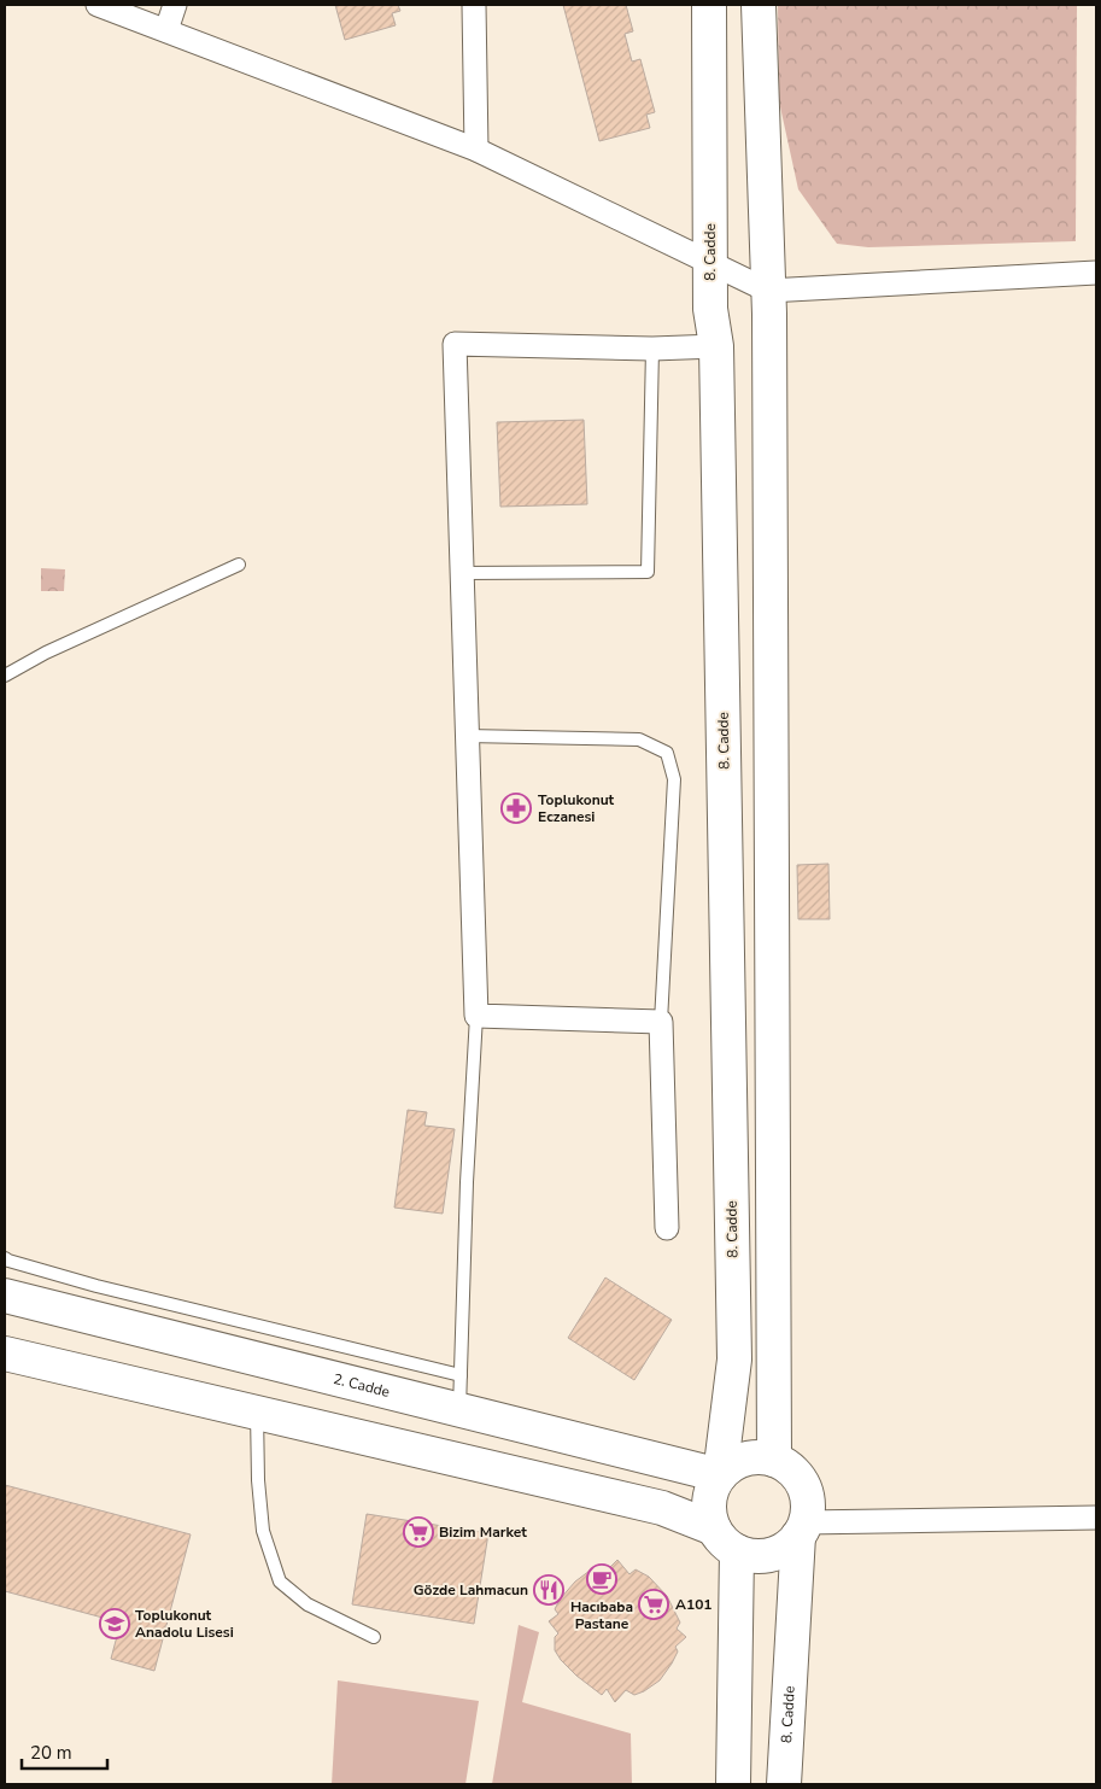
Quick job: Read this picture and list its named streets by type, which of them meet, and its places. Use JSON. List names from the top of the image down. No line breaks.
{"streets":{"street":["8. Cadde","2. Cadde"]},"crossings":[["8. Cadde","2. Cadde"]],"places":{"pharmacy":["Toplukonut Eczanesi"],"supermarket":["Bizim Market","A101"],"cafe":["Hacıbaba Pastane"],"restaurant":["Gözde Lahmacun"],"school or university":["Toplukonut Anadolu Lisesi"]},"scale_bar":"20 m"}
